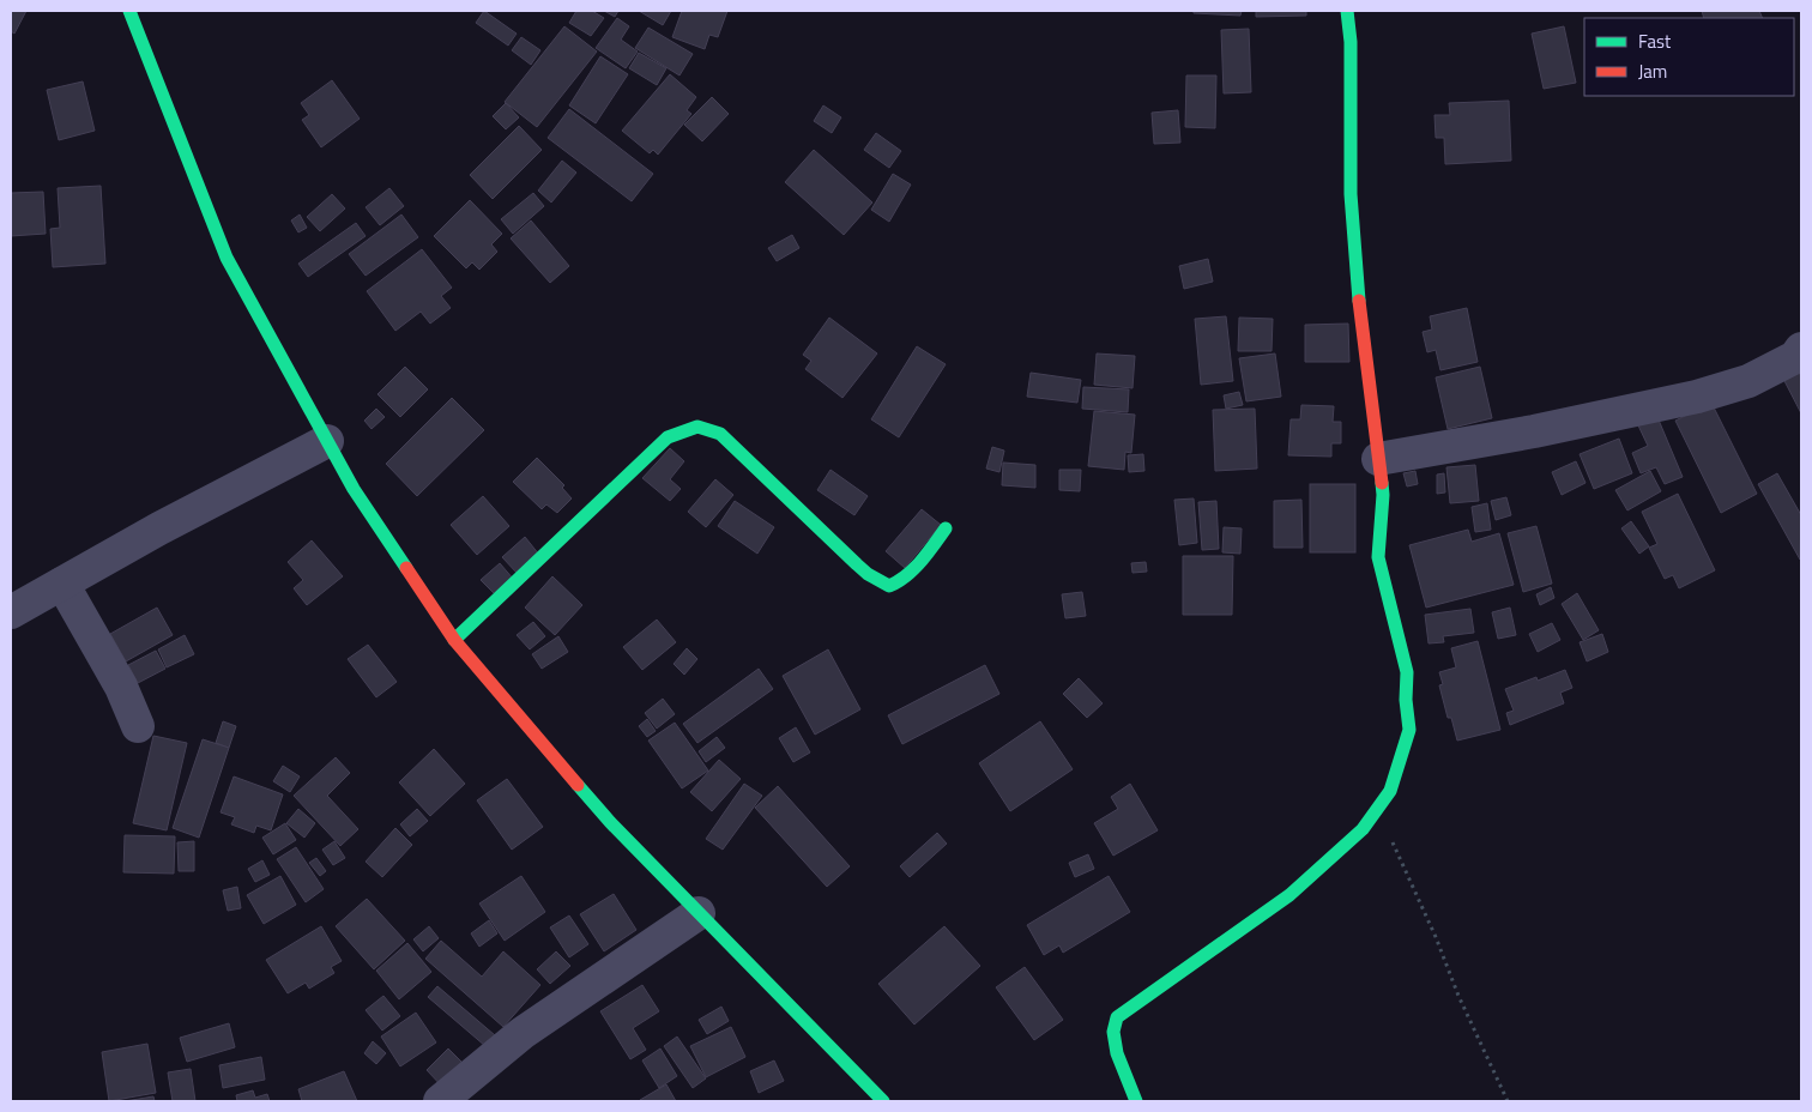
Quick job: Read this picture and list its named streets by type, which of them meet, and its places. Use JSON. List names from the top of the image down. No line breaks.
{"legend":["Fast","Jam"]}
